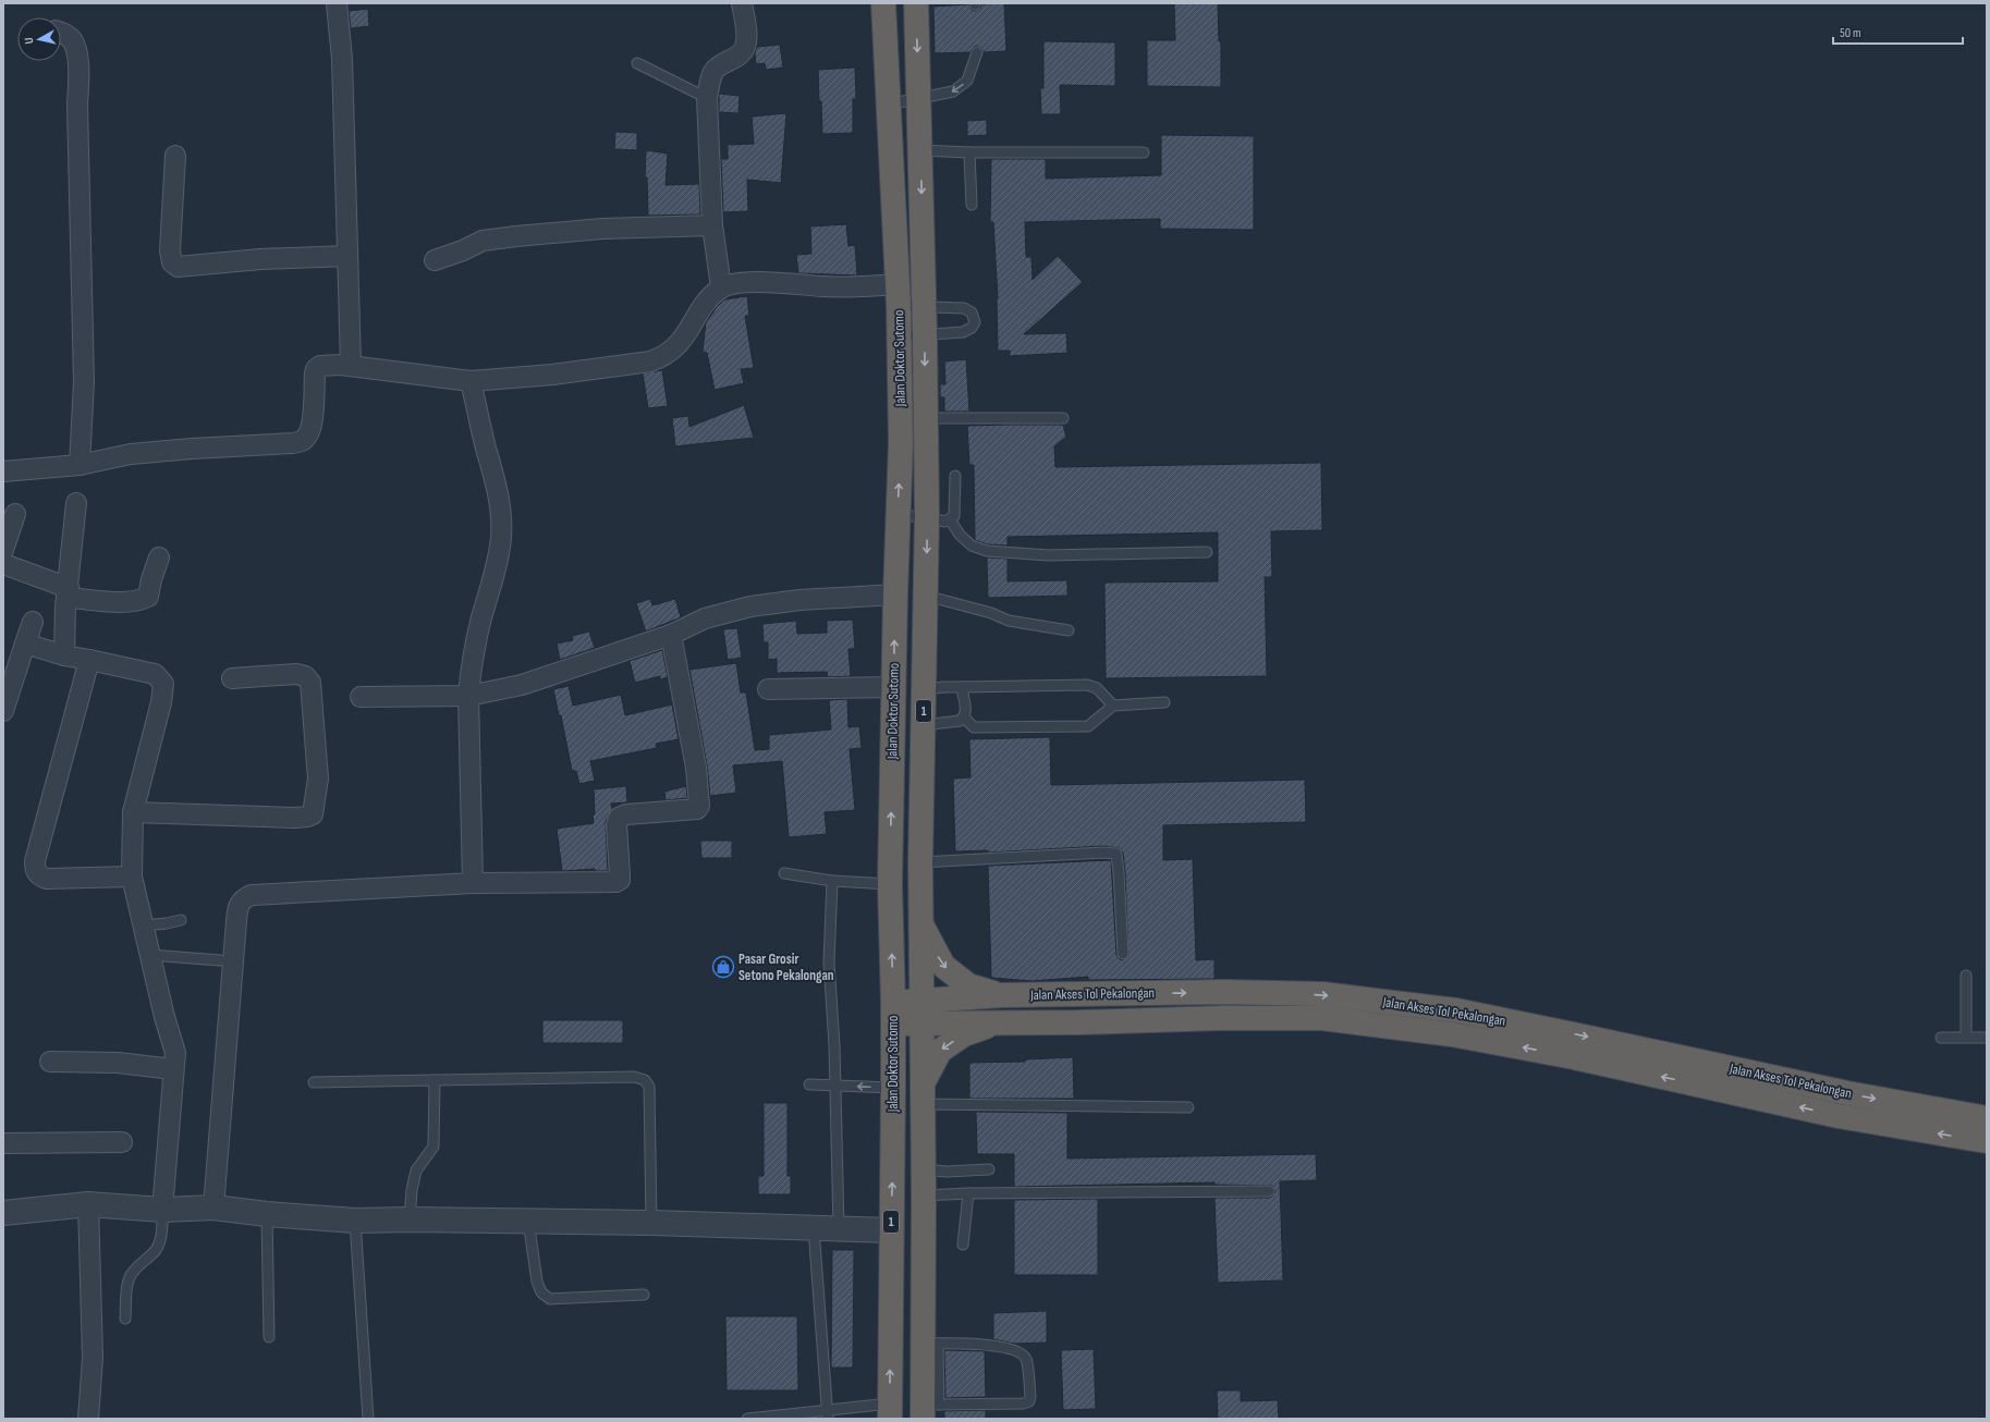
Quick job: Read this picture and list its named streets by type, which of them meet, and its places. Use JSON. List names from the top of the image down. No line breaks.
{"streets":{"highway":["Jalan Doktor Sutomo","1","Jalan Akses Tol Pekalongan"]},"crossings":[["Jalan Doktor Sutomo","Jalan Akses Tol Pekalongan"]],"places":{"shop":["Pasar Grosir Setono Pekalongan"]},"scale_bar":"50 m","north":"left"}
